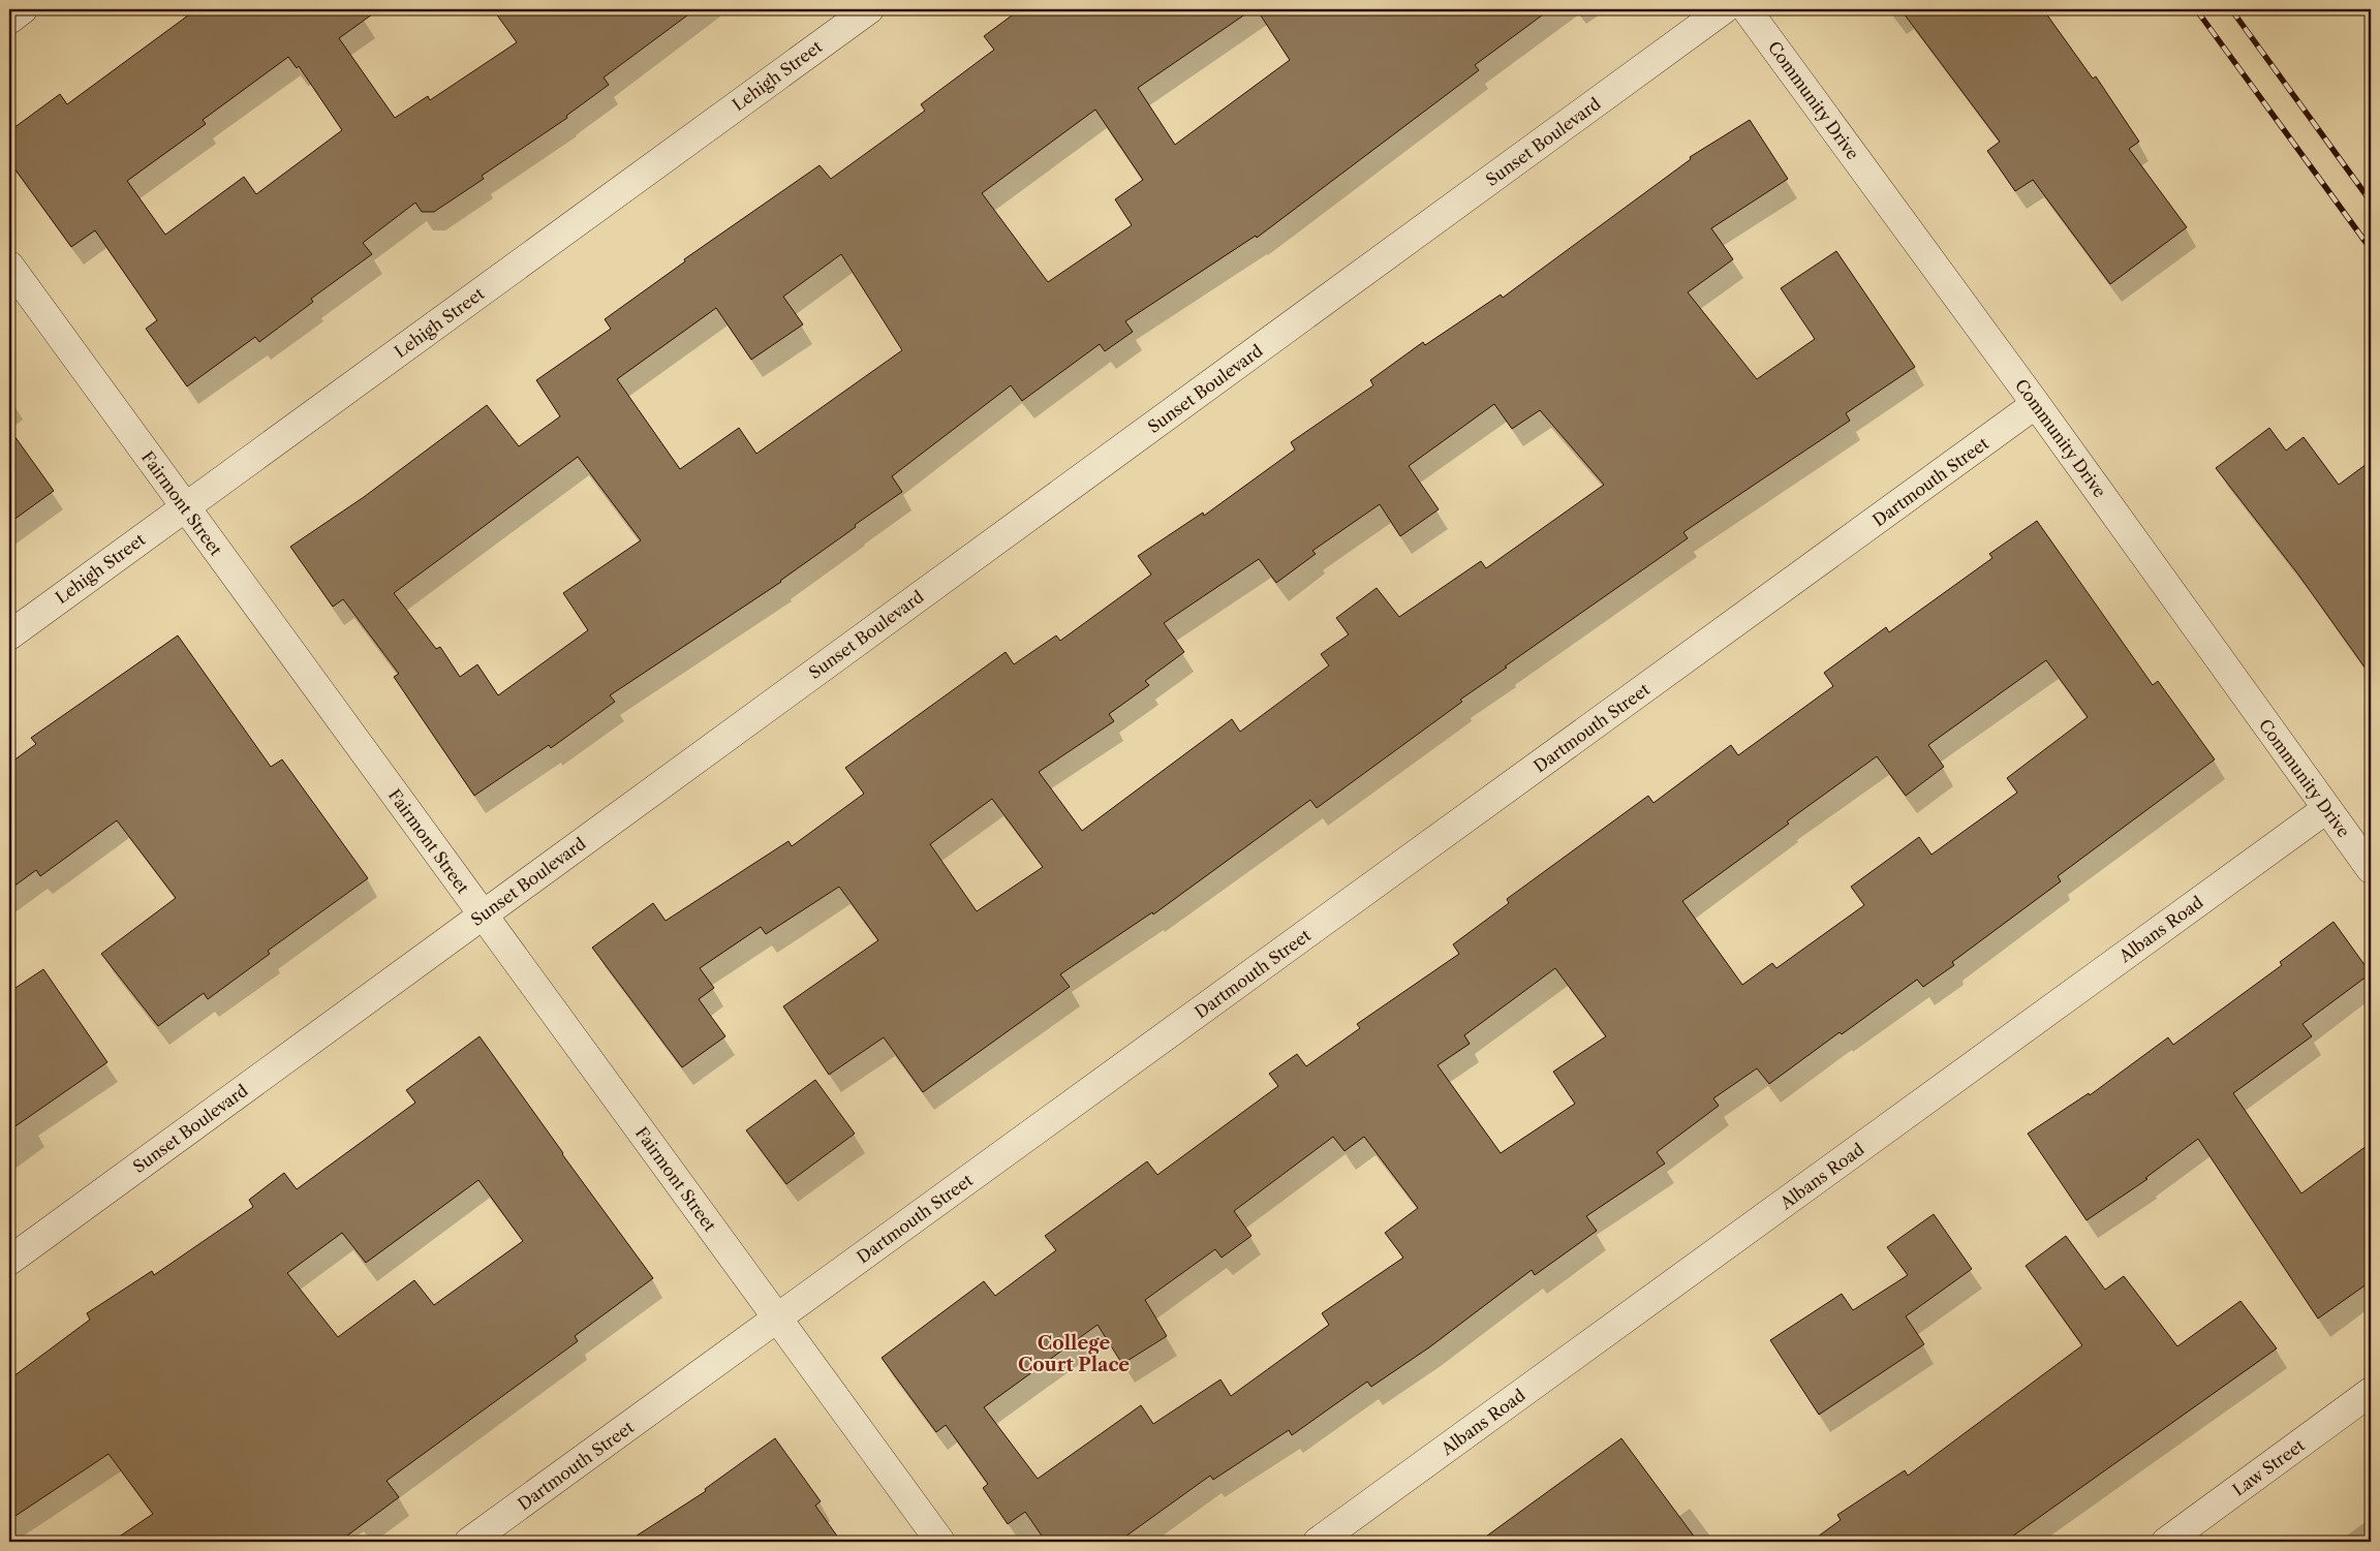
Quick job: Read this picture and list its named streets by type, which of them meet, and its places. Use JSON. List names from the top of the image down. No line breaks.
{"streets":{"street":["Lehigh Street","Community Drive","Sunset Boulevard","Dartmouth Street","Fairmont Street","Albans Road","Law Street"]},"crossings":[["Lehigh Street","Fairmont Street"],["Community Drive","Dartmouth Street"],["Community Drive","Albans Road"],["Sunset Boulevard","Fairmont Street"],["Dartmouth Street","Fairmont Street"]],"districts":["College Court Place"]}
